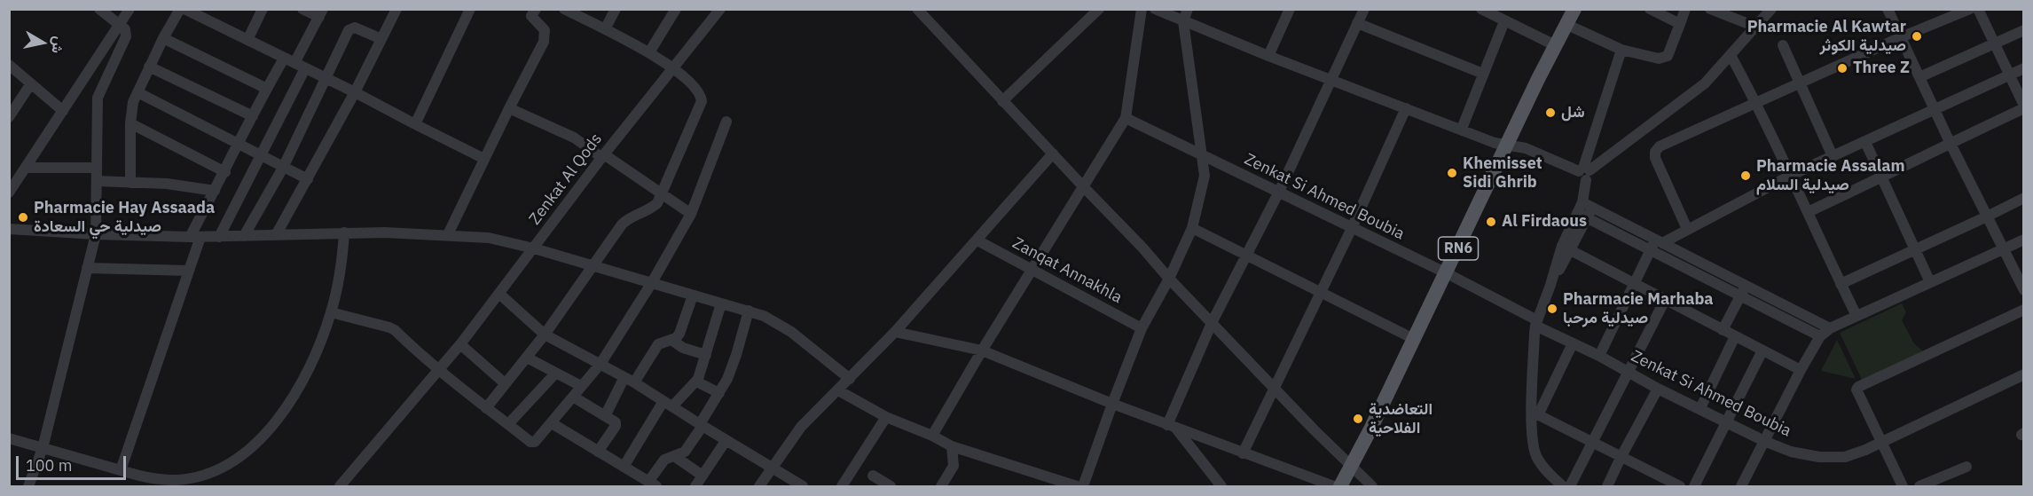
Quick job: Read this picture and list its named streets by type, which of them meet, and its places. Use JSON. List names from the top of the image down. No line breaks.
{"streets":{"main road":["RN6"],"street":["Zenkat Al Qods","Zenkat Si Ahmed Boubia","Zanqat Annakhla"]},"crossings":[["Zenkat Si Ahmed Boubia","RN6"]],"places":["Pharmacie Al Kawtar صيدلية الكوثر","Three Z","شل","Khemisset Sidi Ghrib","Pharmacie Assalam صيدلية السلام","Pharmacie Hay Assaada صيدلية حي السعادة","Al Firdaous","Pharmacie Marhaba صيدلية مرحبا","التعاضدية الفلاحية"],"scale_bar":"100 m","north":"right"}
